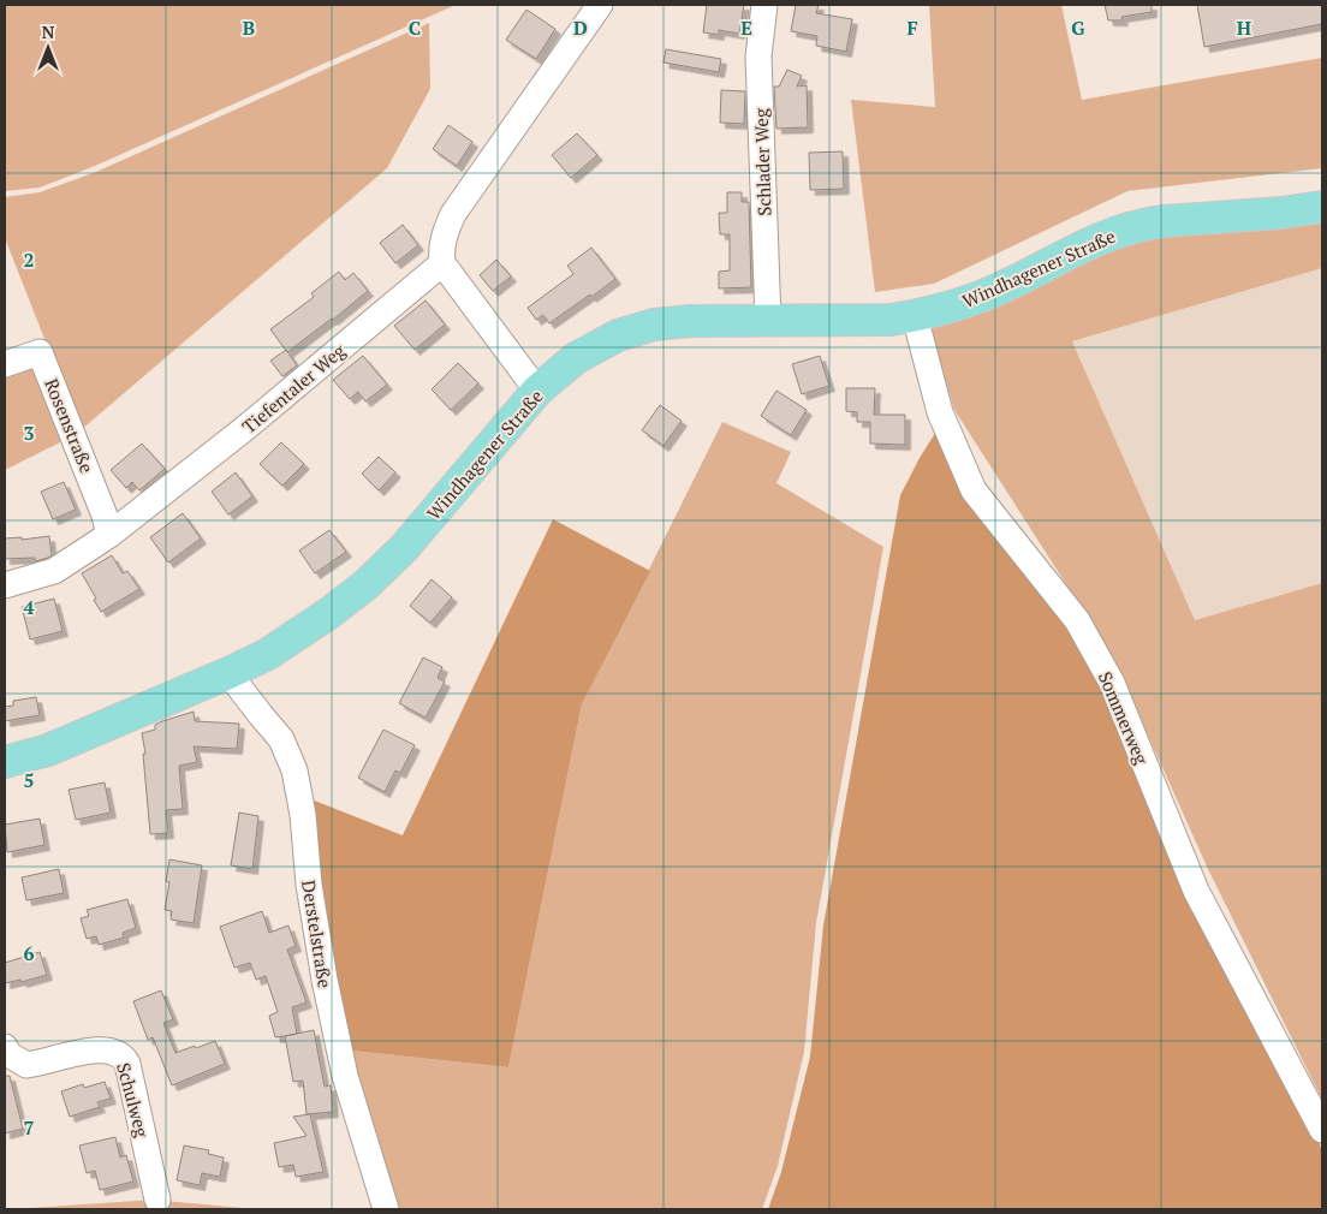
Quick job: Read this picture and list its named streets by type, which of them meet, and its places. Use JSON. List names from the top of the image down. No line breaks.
{"streets":{"main road":["Windhagener Straße"],"street":["Schlader Weg","Tiefentaler Weg","Rosenstraße","Sommerweg","Derstelstraße","Schulweg"]},"crossings":[["Schlader Weg","Windhagener Straße"],["Windhagener Straße","Sommerweg"],["Windhagener Straße","Derstelstraße"],["Tiefentaler Weg","Rosenstraße"]],"north":"top","grid":{"columns":["B","C","D","E","F","G","H"],"rows":["2","3","4","5","6","7"]}}
